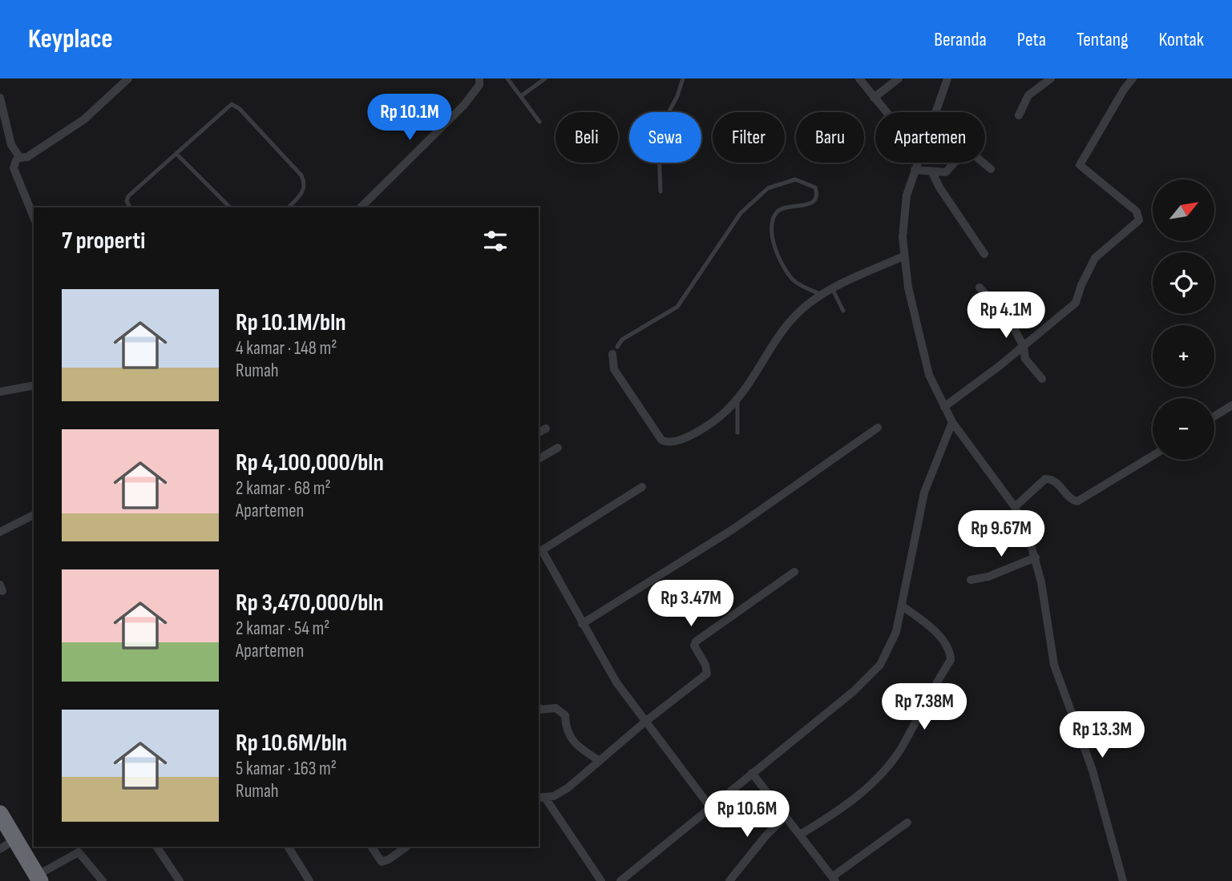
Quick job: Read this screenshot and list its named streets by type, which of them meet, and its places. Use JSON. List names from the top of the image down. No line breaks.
{"north":"top right","page":{"header":"Keyplace","nav":["Beranda","Peta","Tentang","Kontak"],"price":["Rp 10.1M","Rp 4.1M","Rp 9.67M","Rp 3.47M","Rp 7.38M","Rp 13.3M","Rp 10.6M"],"chip":["Beli","Sewa","Filter","Baru","Apartemen"],"map_buttons":["+","−"],"heading":"7 properti","list":[{"name":"Rp 10.1M/bln","note":"4 kamar · 148 m² · Rumah"},{"name":"Rp 4,100,000/bln","note":"2 kamar · 68 m² · Apartemen"},{"name":"Rp 3,470,000/bln","note":"2 kamar · 54 m² · Apartemen"},{"name":"Rp 10.6M/bln","note":"5 kamar · 163 m² · Rumah"}]}}
